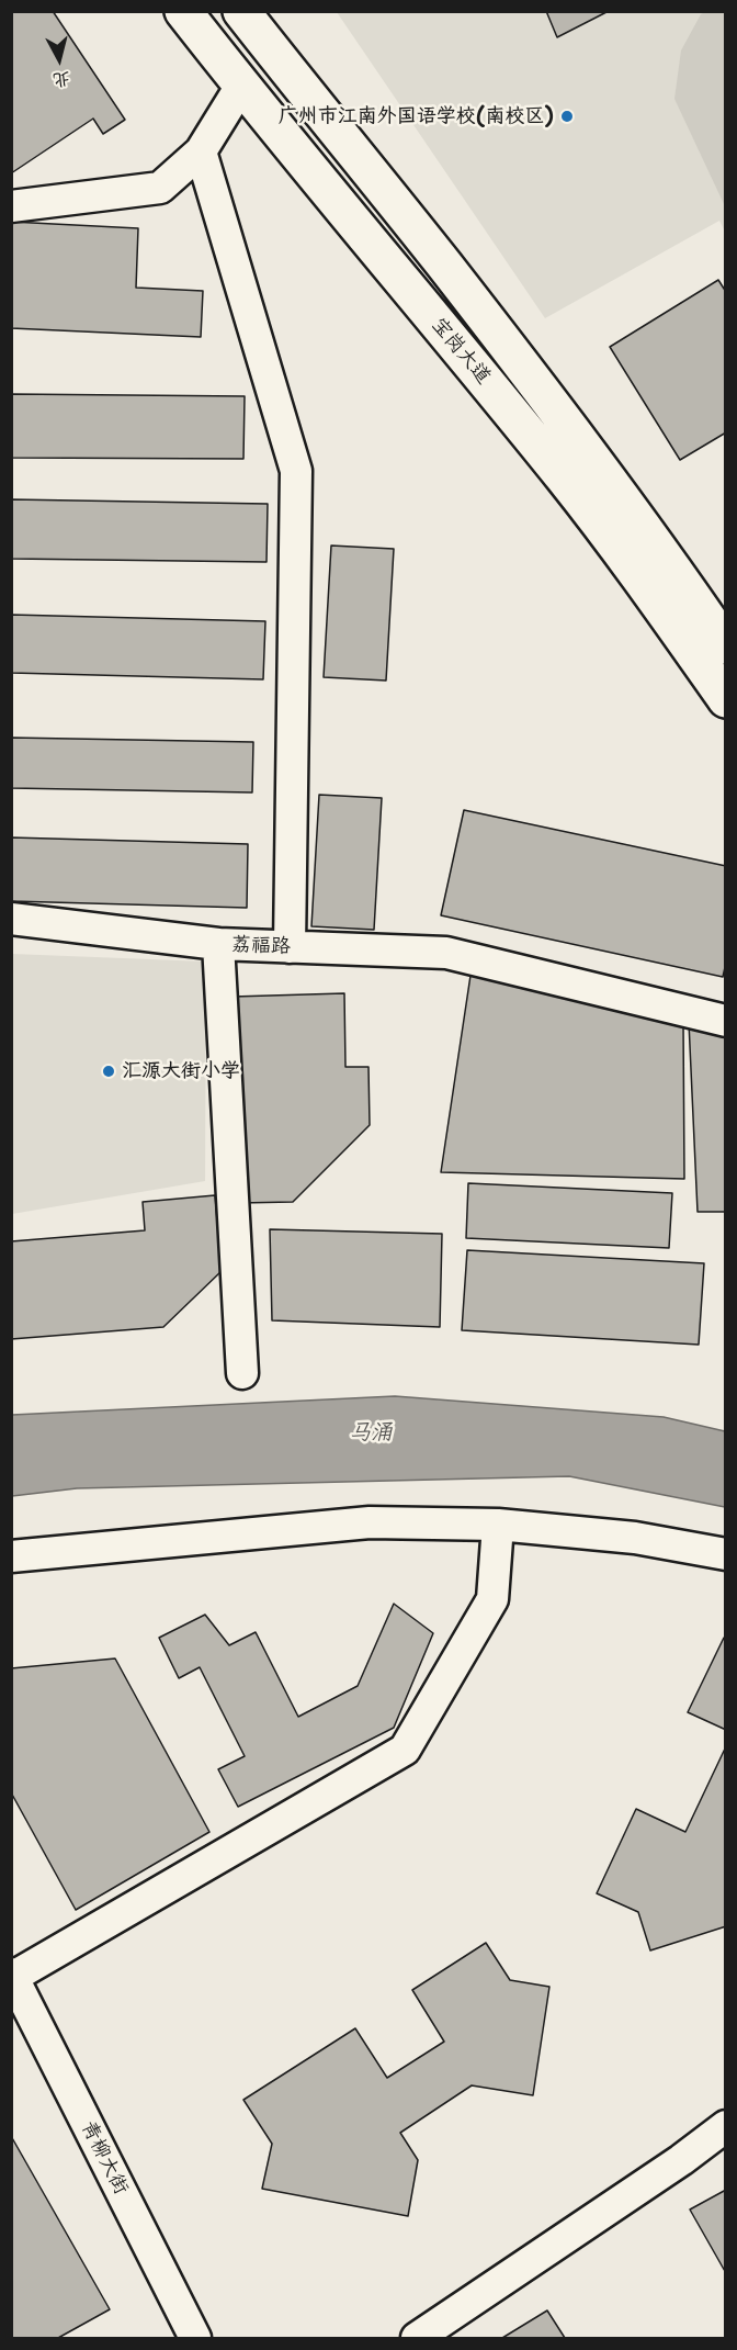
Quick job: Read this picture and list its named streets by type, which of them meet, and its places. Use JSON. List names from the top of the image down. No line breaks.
{"streets":{"main road":["宝岗大道"],"street":["荔福路","青柳大街"]},"water":["马涌"],"places":["广州市江南外国语学校(南校区)","汇源大街小学"],"north":"bottom"}
